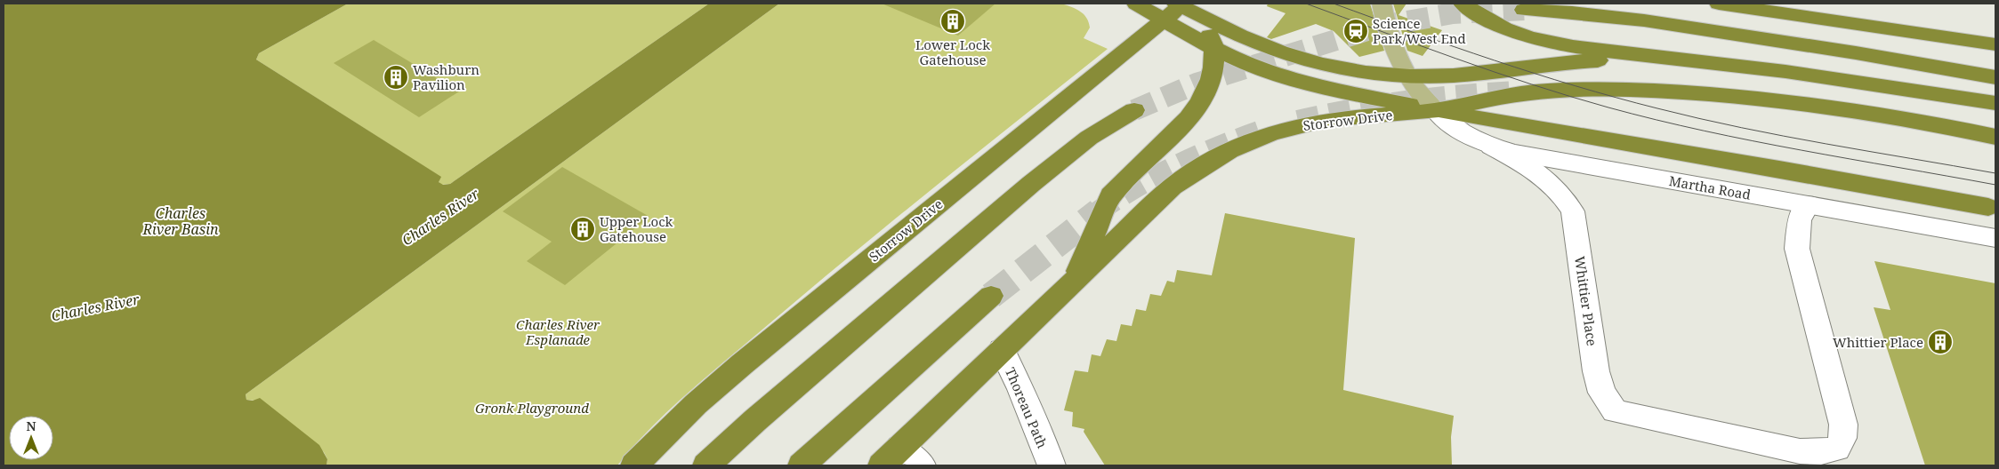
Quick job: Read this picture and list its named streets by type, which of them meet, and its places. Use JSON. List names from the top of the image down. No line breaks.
{"streets":{"highway":["Storrow Drive"],"street":["Martha Road","Whittier Place","Thoreau Path"]},"crossings":[["Storrow Drive","Martha Road"],["Storrow Drive","Thoreau Path"],["Martha Road","Whittier Place"]],"water":["Charles River Basin","Charles River"],"parks":["Charles River Esplanade","Gronk Playground"],"places":{"building":["Lower Lock Gatehouse","Washburn Pavilion","Upper Lock Gatehouse","Whittier Place"],"station":["Science Park/West End"]},"north":"top"}
